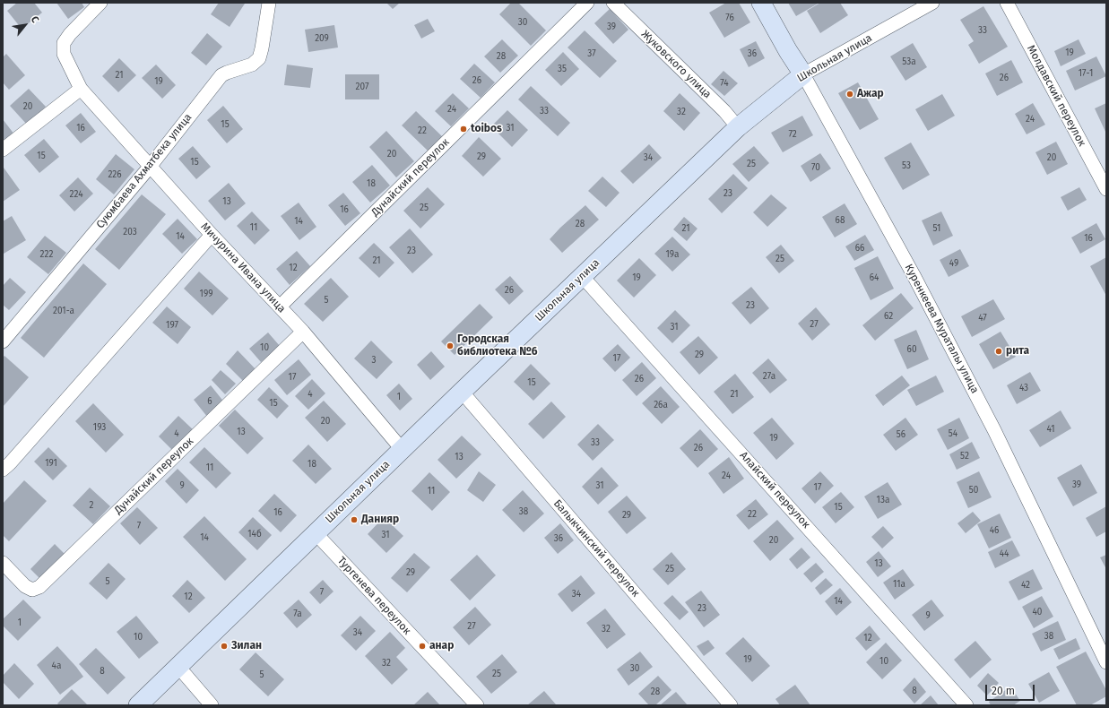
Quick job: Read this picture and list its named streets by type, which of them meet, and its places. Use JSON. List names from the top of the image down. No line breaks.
{"streets":{"street":["Школьная улица","Жуковского улица","Молдавский переулок","Суюмбаева Ахматбека улица","Дунайский переулок","Мичурина Ивана улица","Куренкеева Мураталы улица","Алайский переулок","Балыкчинский переулок","Тургенева переулок"]},"crossings":[["Школьная улица","Жуковского улица"],["Школьная улица","Мичурина Ивана улица"],["Школьная улица","Куренкеева Мураталы улица"],["Школьная улица","Алайский переулок"],["Школьная улица","Балыкчинский переулок"],["Школьная улица","Тургенева переулок"],["Суюмбаева Ахматбека улица","Мичурина Ивана улица"],["Дунайский переулок","Мичурина Ивана улица"]],"places":["Ажар","toibos","Городская библиотека №6","рита","Данияр","Зилан","анар"],"house_numbers":["76","30","39","33","209","19","37","36","28","53a","35","17-1","21","26","26","19","74","207","20","24","33","32","24","15","16","31","22","72","20","15","29","34","20","15","25","53","70","226","18","23","224","13","25","16","68","14","28","11","21","51","203","14","16","66","23","222","19а","25","21","49","12","19","64","26","199","5","23","201-a","62","47","27","197","31","10","60","29","17","3","27а","17","26","15","43","4","21","1","6","15","26а","20","193","41","13","4","54","56","19","33","26","52","13","191","18","11","24","39","9","31","17","50","11","13а","2","15","38","16","22","29","7","46","14б","31","14","36","20","44","13","25","29","5","11а","42","7","34","12","14","23","40","7а","9","1","27","32","34","38","10","12","19","10","32","4а","30","8","25","5","8","28"],"scale_bar":"20 m","north":"top right"}
